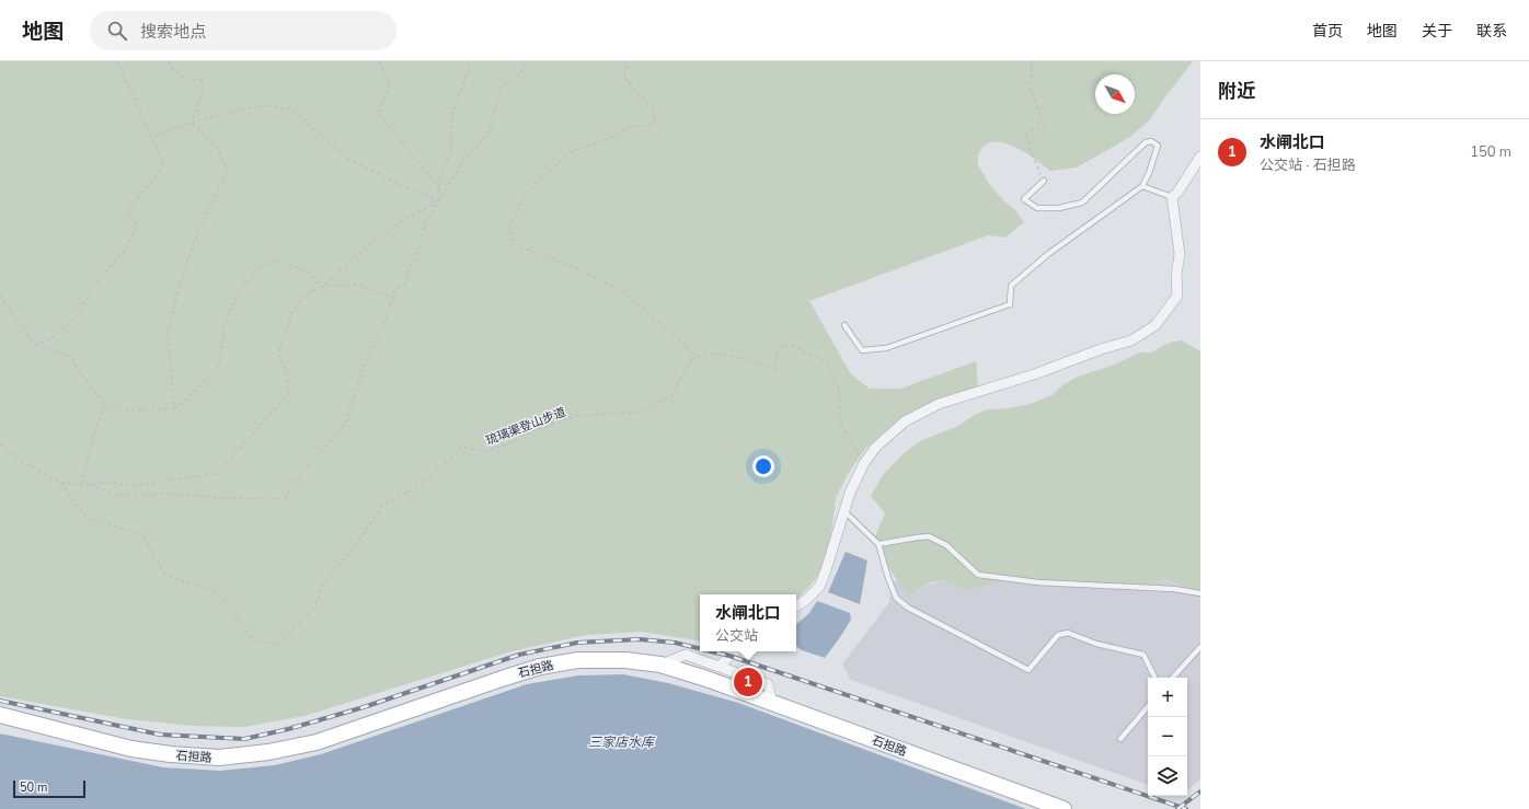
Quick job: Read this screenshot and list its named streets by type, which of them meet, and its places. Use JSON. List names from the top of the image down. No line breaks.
{"streets":{"main road":["石担路"],"path":["琉璃渠登山步道"]},"water":["三家店水库"],"scale_bar":"50 m","north":"bottom right","page":{"header":"地图","search":"搜索地点","nav":["首页","地图","关于","联系"],"heading":"附近","list":[{"mark":"1","name":"水闸北口","note":"公交站 · 石担路","value":"150 m"}],"popup":["水闸北口","公交站"],"pins":"1","map_buttons":["+","−"],"scale":"50 m"}}
